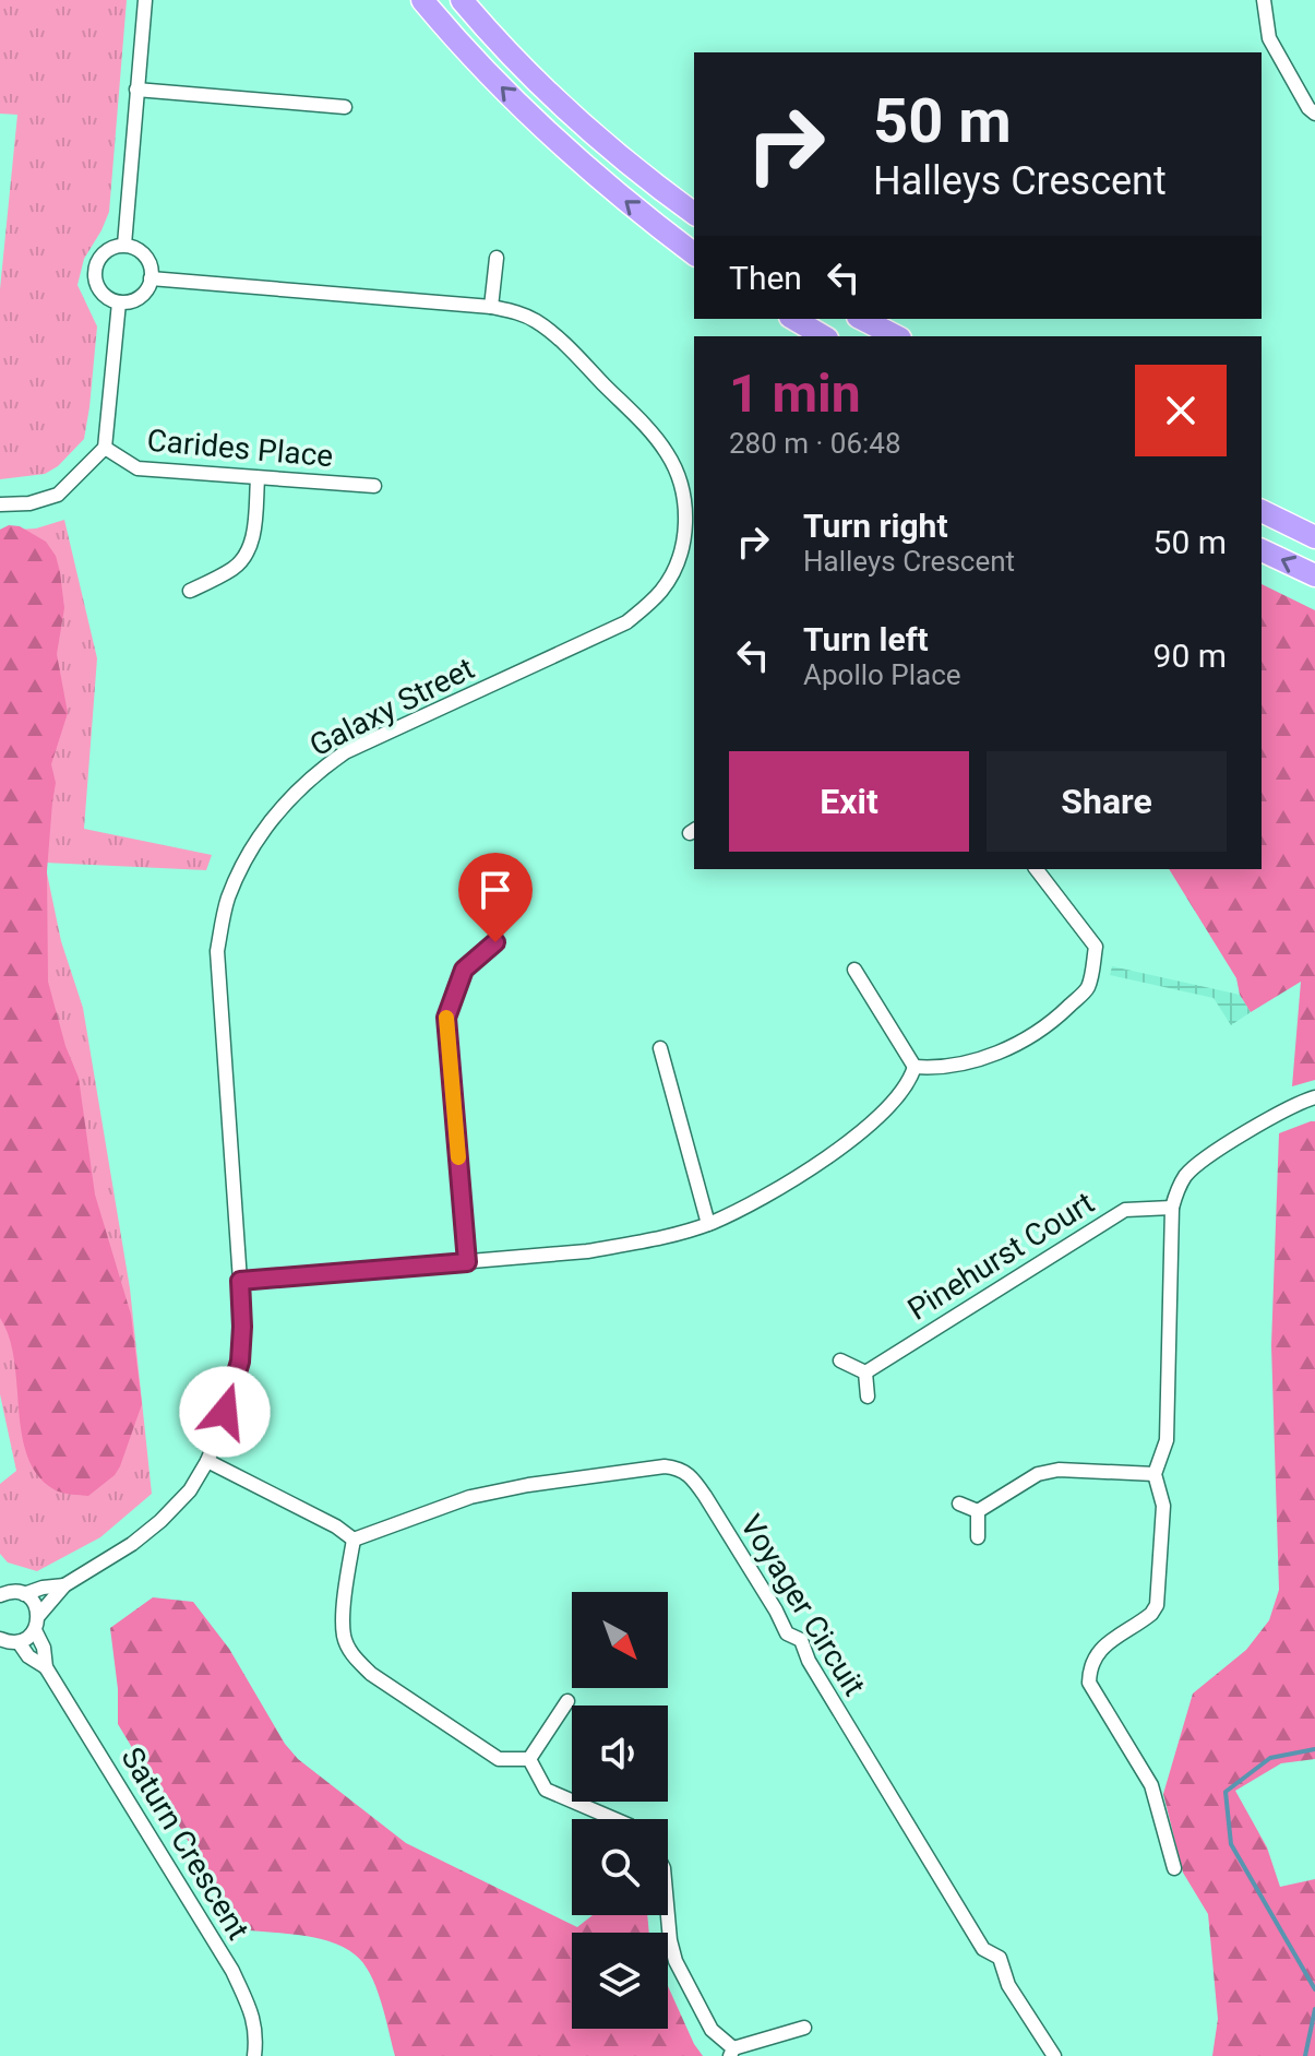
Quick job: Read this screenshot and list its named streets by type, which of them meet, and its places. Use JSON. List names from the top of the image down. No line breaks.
{"streets":{"street":["Carides Place","Galaxy Street","Pinehurst Court","Voyager Circuit","Saturn Crescent"]},"crossings":[["Galaxy Street","Saturn Crescent"]],"north":"bottom right","page":{"turn":["50 m","Halleys Crescent"],"then":"Then","heading":["1 min","280 m · 06:48"],"list":[{"name":"Turn right","note":"Halleys Crescent","value":"50 m"},{"name":"Turn left","note":"Apollo Place","value":"90 m"}],"buttons":["Exit","Share"]}}
